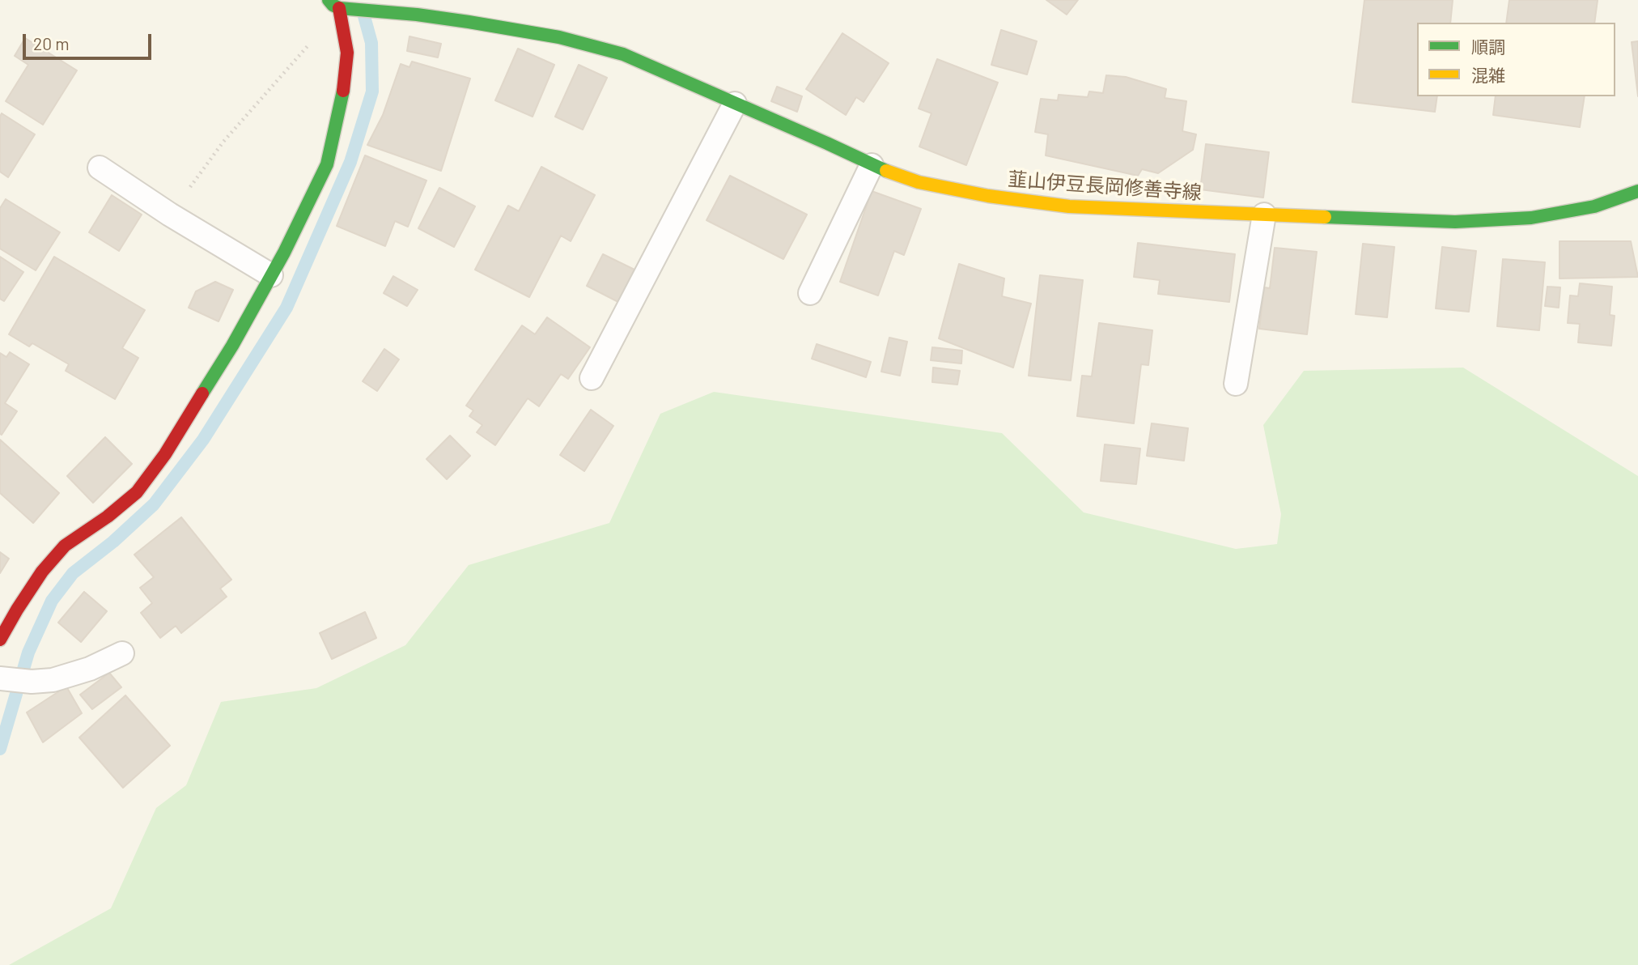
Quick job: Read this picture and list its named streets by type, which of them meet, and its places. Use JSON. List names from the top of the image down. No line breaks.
{"streets":{"main road":["韮山伊豆長岡修善寺線"]},"legend":["順調","混雑"],"scale_bar":"20 m"}
